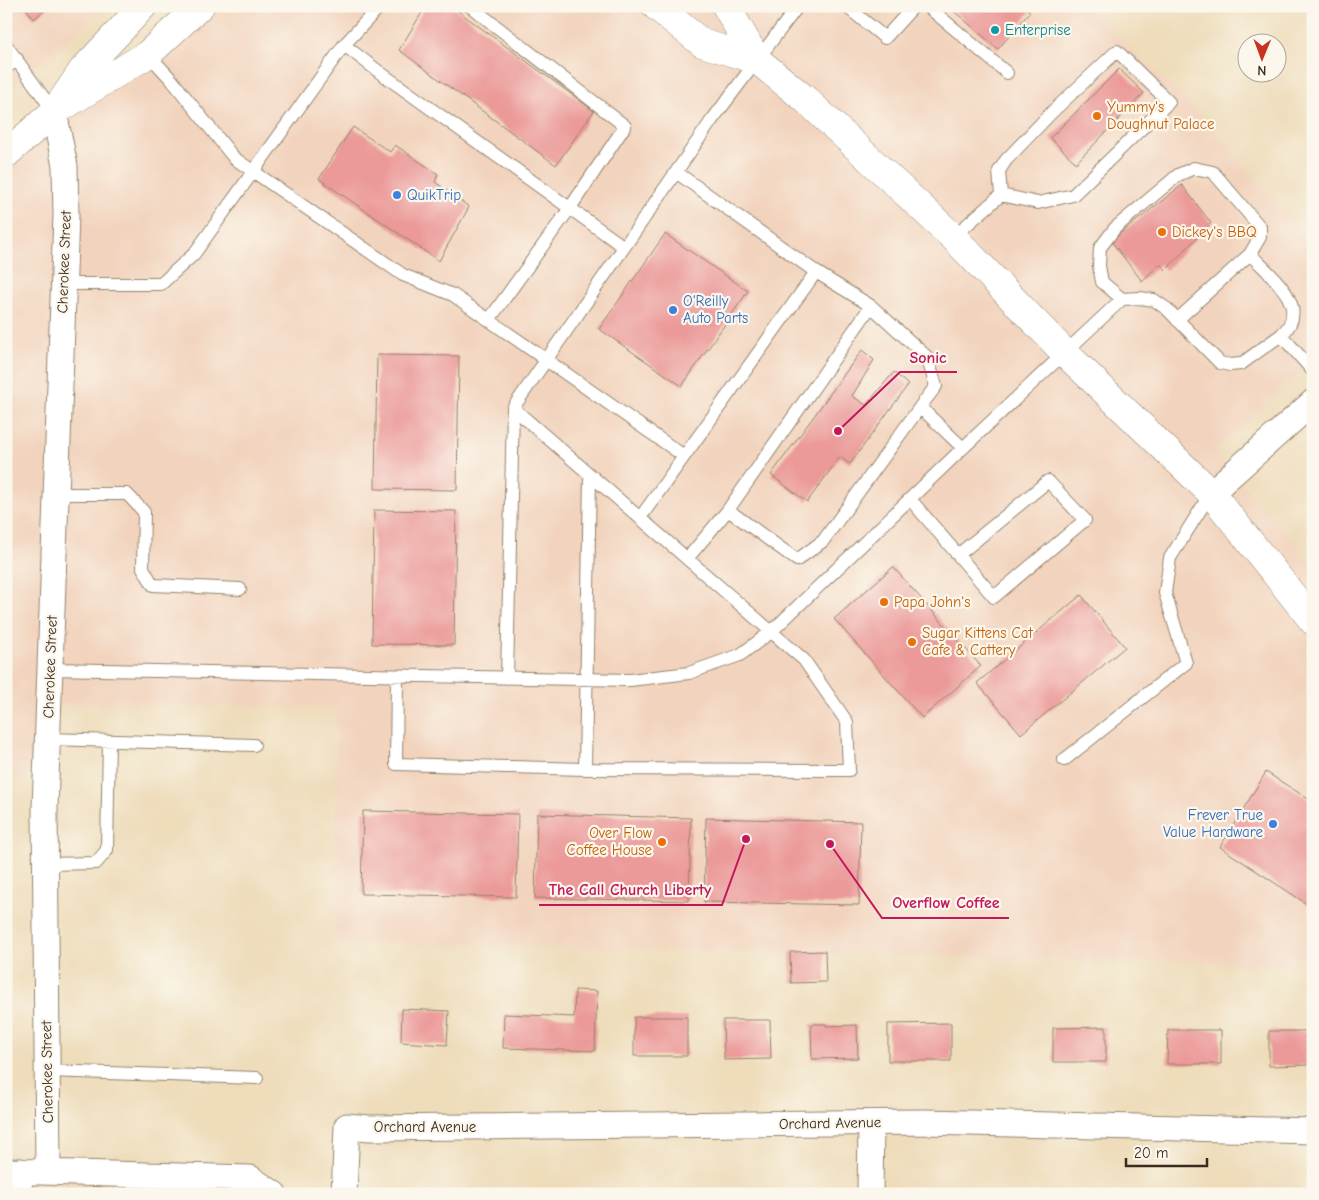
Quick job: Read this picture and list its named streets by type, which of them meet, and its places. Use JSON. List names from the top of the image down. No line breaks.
{"streets":{"street":["Cherokee Street","Orchard Avenue"]},"places":["Enterprise","Yummy's Doughnut Palace","QuikTrip","Dickey's BBQ","O'Reilly Auto Parts","Sonic","Papa John's","Sugar Kittens Cat Cafe & Cattery","Frever True Value Hardware","The Call Church Liberty","Over Flow Coffee House","Overflow Coffee"],"scale_bar":"20 m","north":"bottom"}
